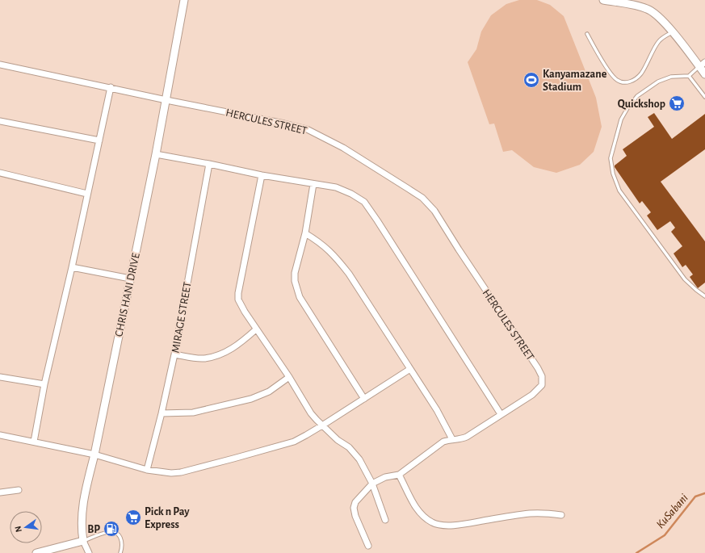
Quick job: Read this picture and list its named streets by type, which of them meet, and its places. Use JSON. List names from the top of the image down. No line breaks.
{"streets":{"street":["HERCULES STREET","CHRIS HANI DRIVE","MIRAGE STREET"]},"crossings":[["HERCULES STREET","CHRIS HANI DRIVE"]],"water":["KuSabani"],"places":{"sports":["Kanyamazane Stadium"],"supermarket":["Quickshop","Pick n Pay Express"],"fuel station":["BP"]},"north":"left"}
